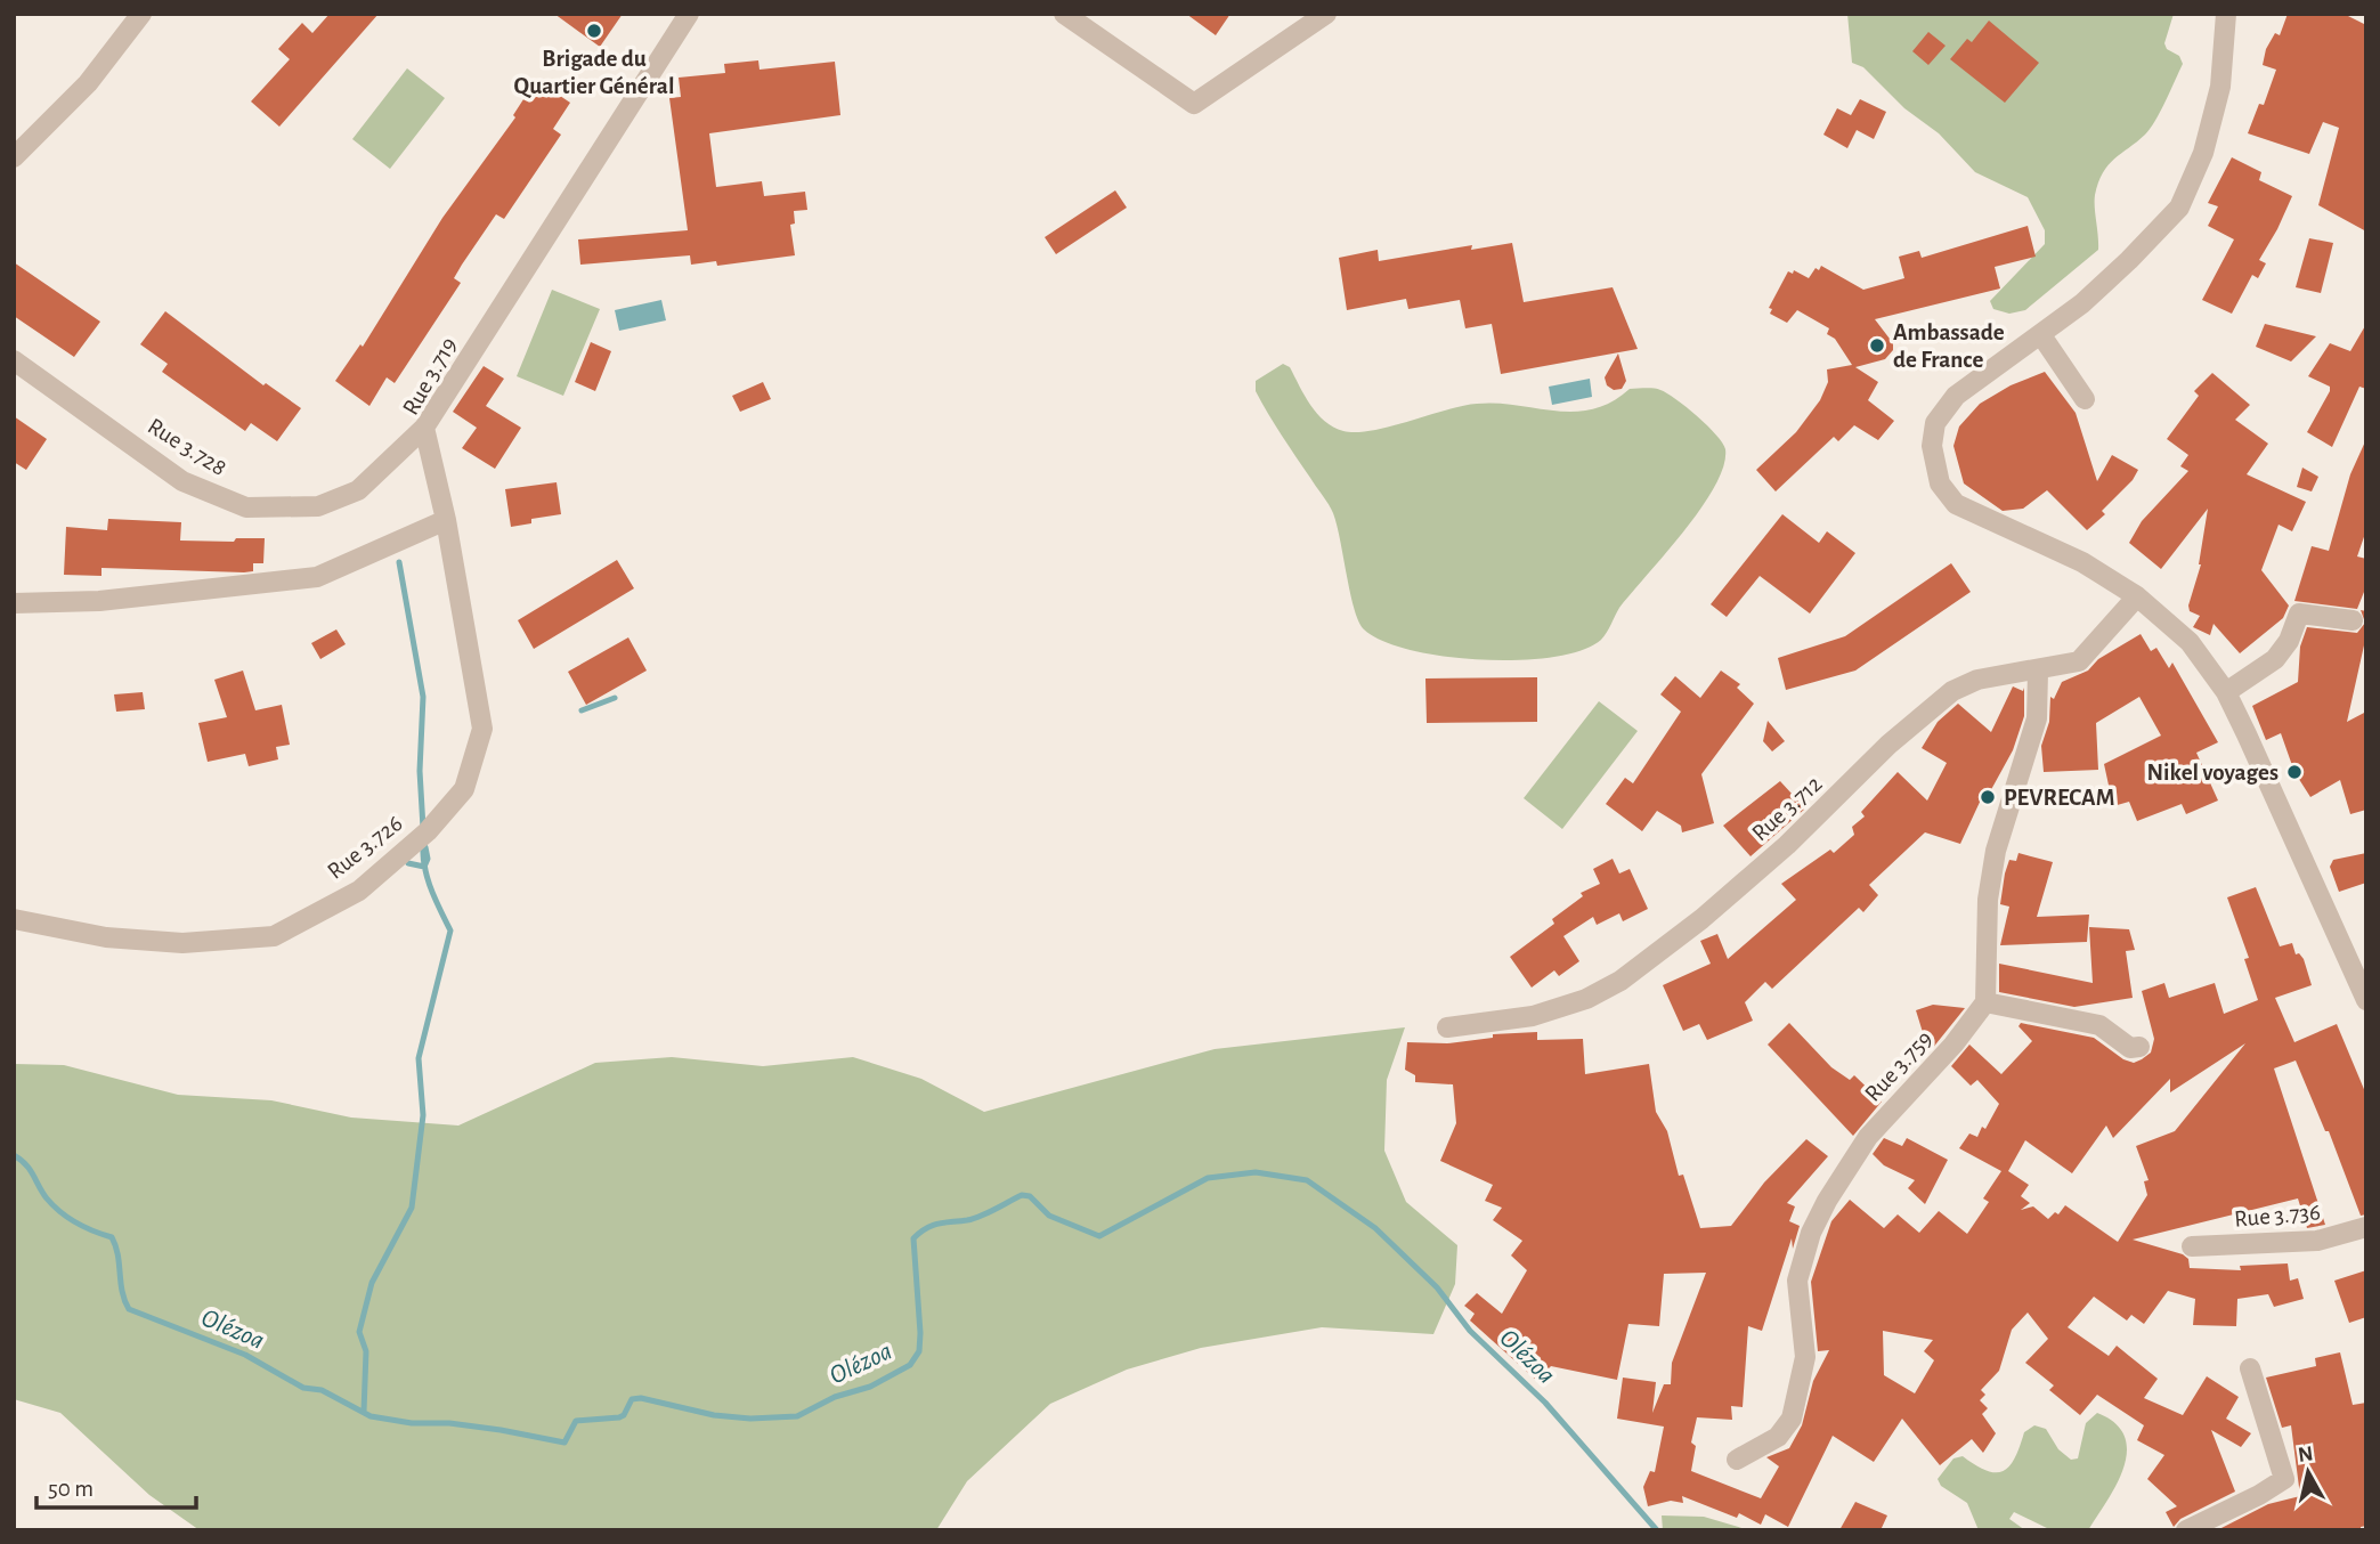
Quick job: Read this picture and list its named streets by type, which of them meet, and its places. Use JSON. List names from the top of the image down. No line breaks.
{"streets":{"street":["Rue 3.719","Rue 3.728","Rue 3.712","Rue 3.726","Rue 3.759","Rue 3.736"]},"crossings":[["Rue 3.719","Rue 3.728"],["Rue 3.719","Rue 3.726"]],"water":["Olézoa"],"places":["Brigade du Quartier Général","Ambassade de France","Nikel voyages","PEVRECAM"],"scale_bar":"50 m","north":"top"}
